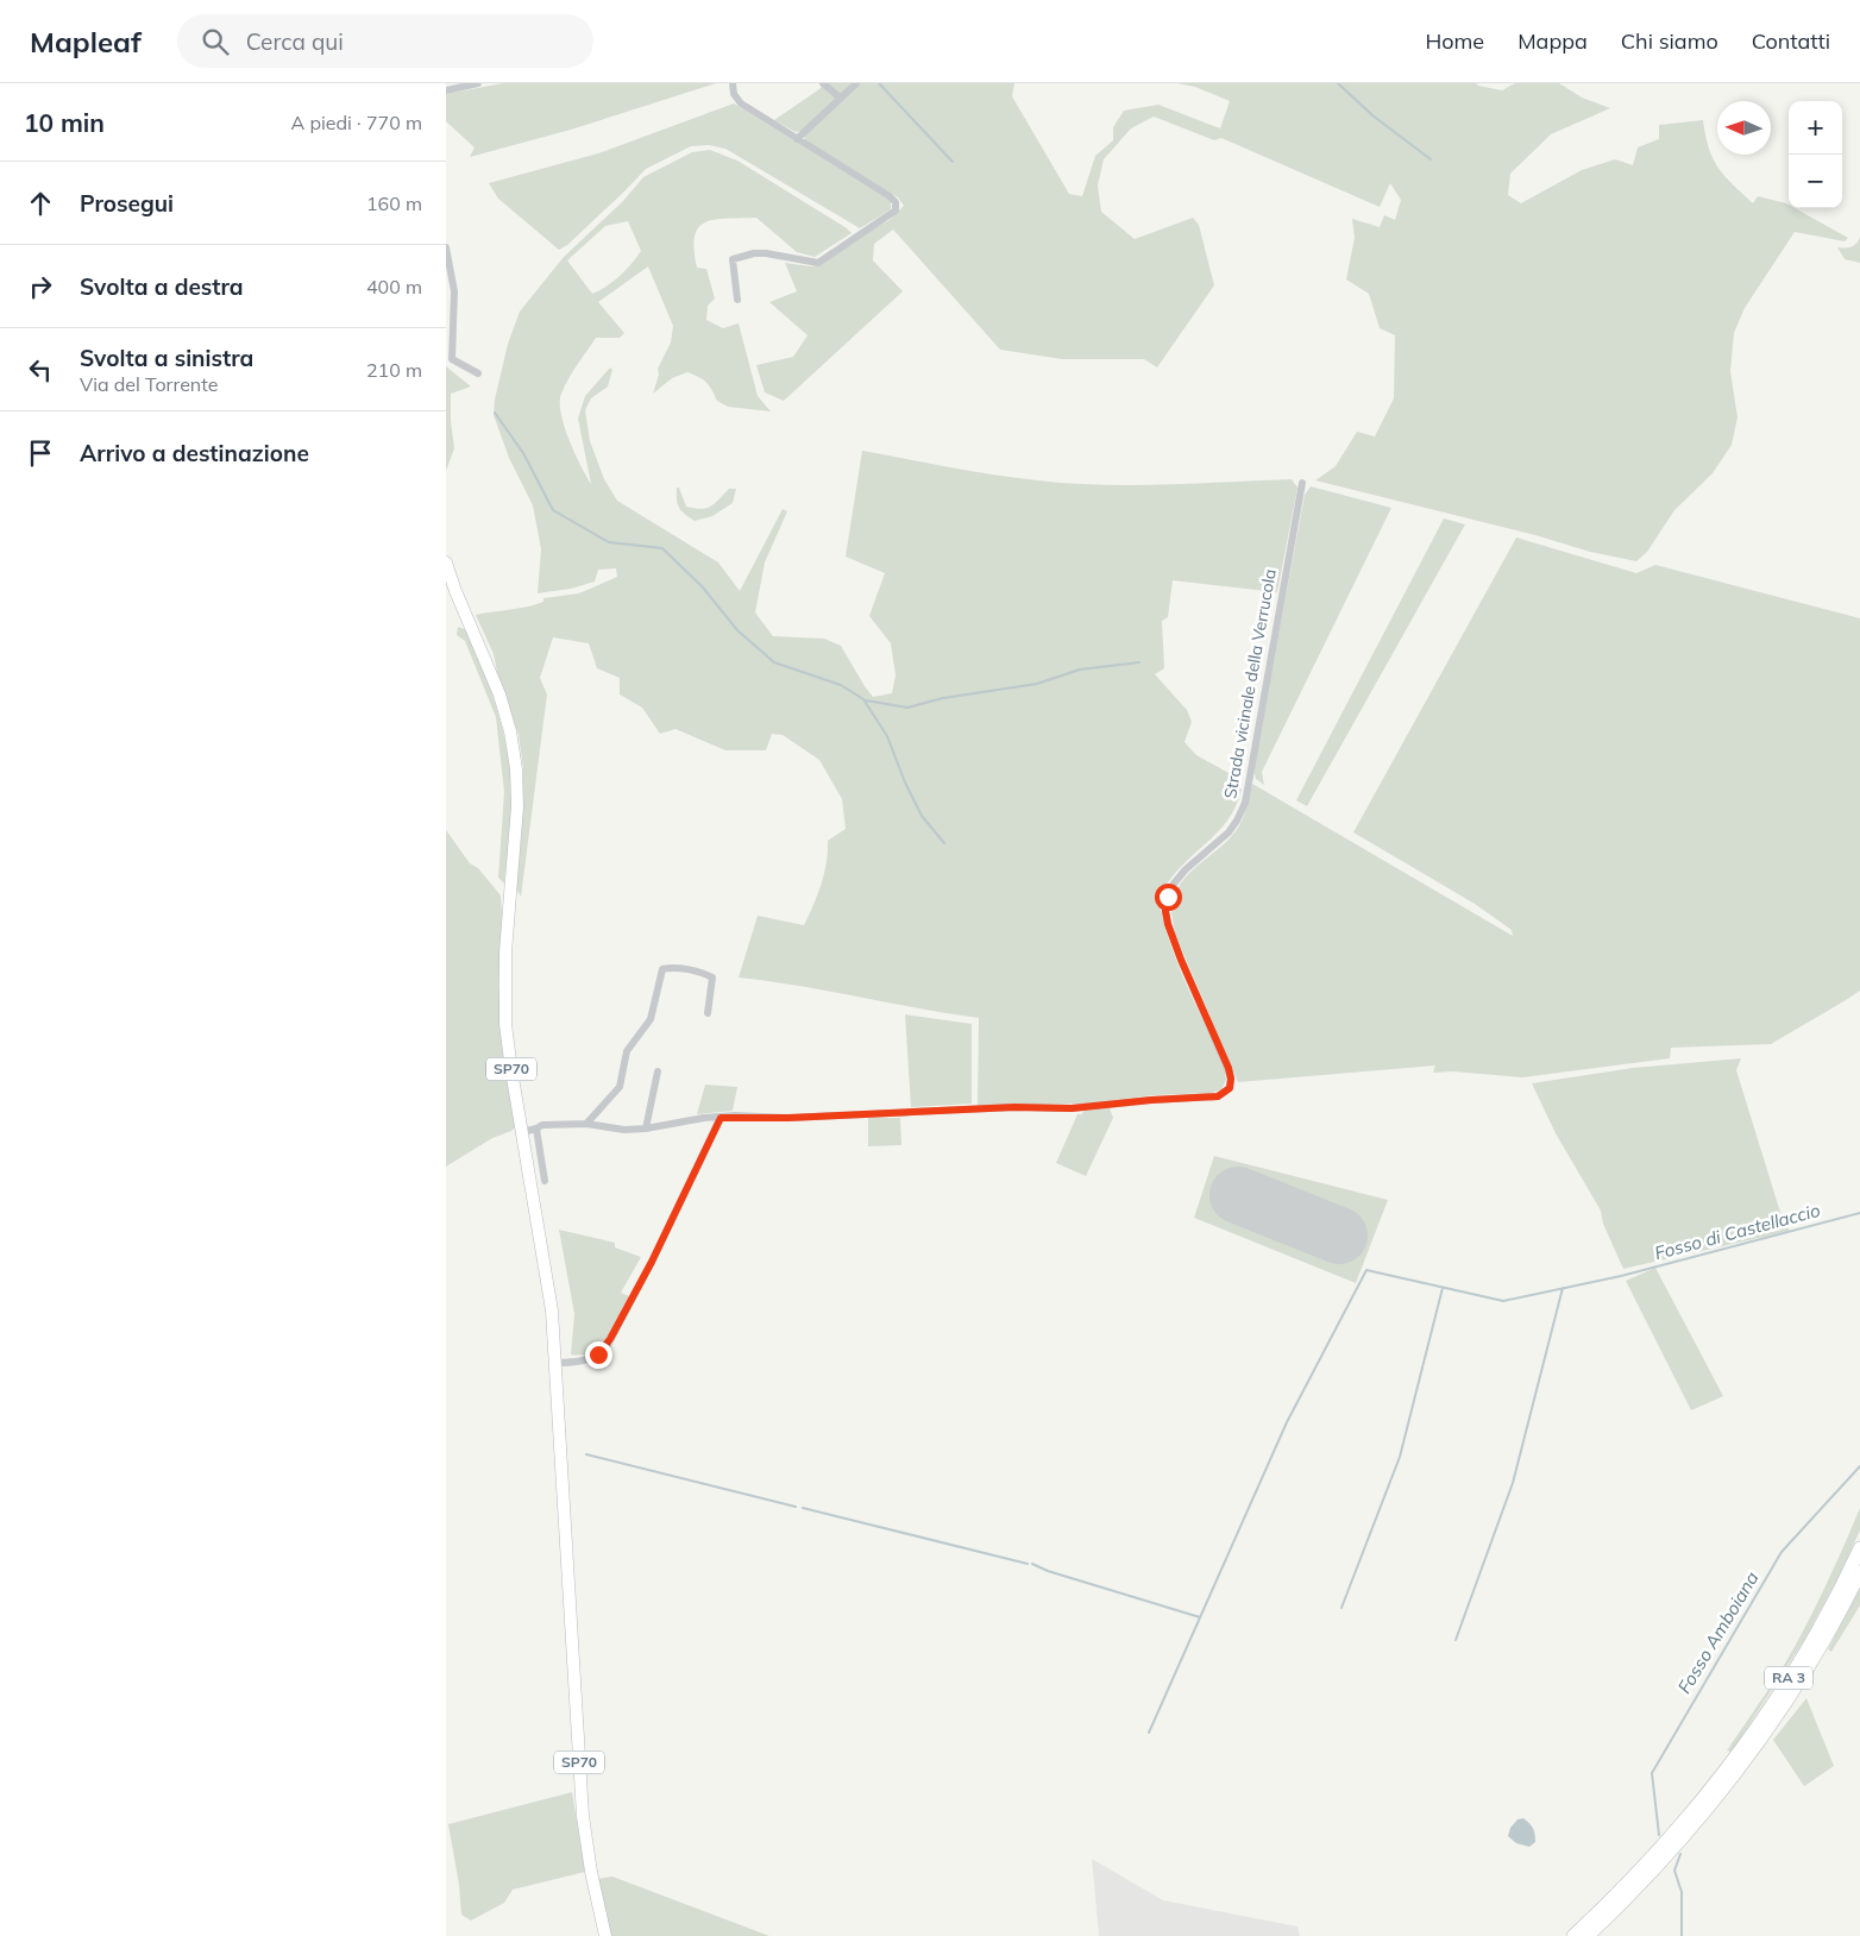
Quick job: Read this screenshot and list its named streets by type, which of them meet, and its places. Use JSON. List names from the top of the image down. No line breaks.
{"streets":{"highway":["RA 3"],"main road":["SP70"],"street":["Strada vicinale della Verrucola"]},"water":["Fosso di Castellaccio","Fosso Amboiana"],"north":"left","page":{"header":"Mapleaf","search":"Cerca qui","nav":["Home","Mappa","Chi siamo","Contatti"],"heading":["10 min","A piedi · 770 m"],"map_buttons":["+","−"],"list":[["Prosegui","160 m"],["Svolta a destra","400 m"],["Svolta a sinistra","Via del Torrente","210 m"],"Arrivo a destinazione"]}}
